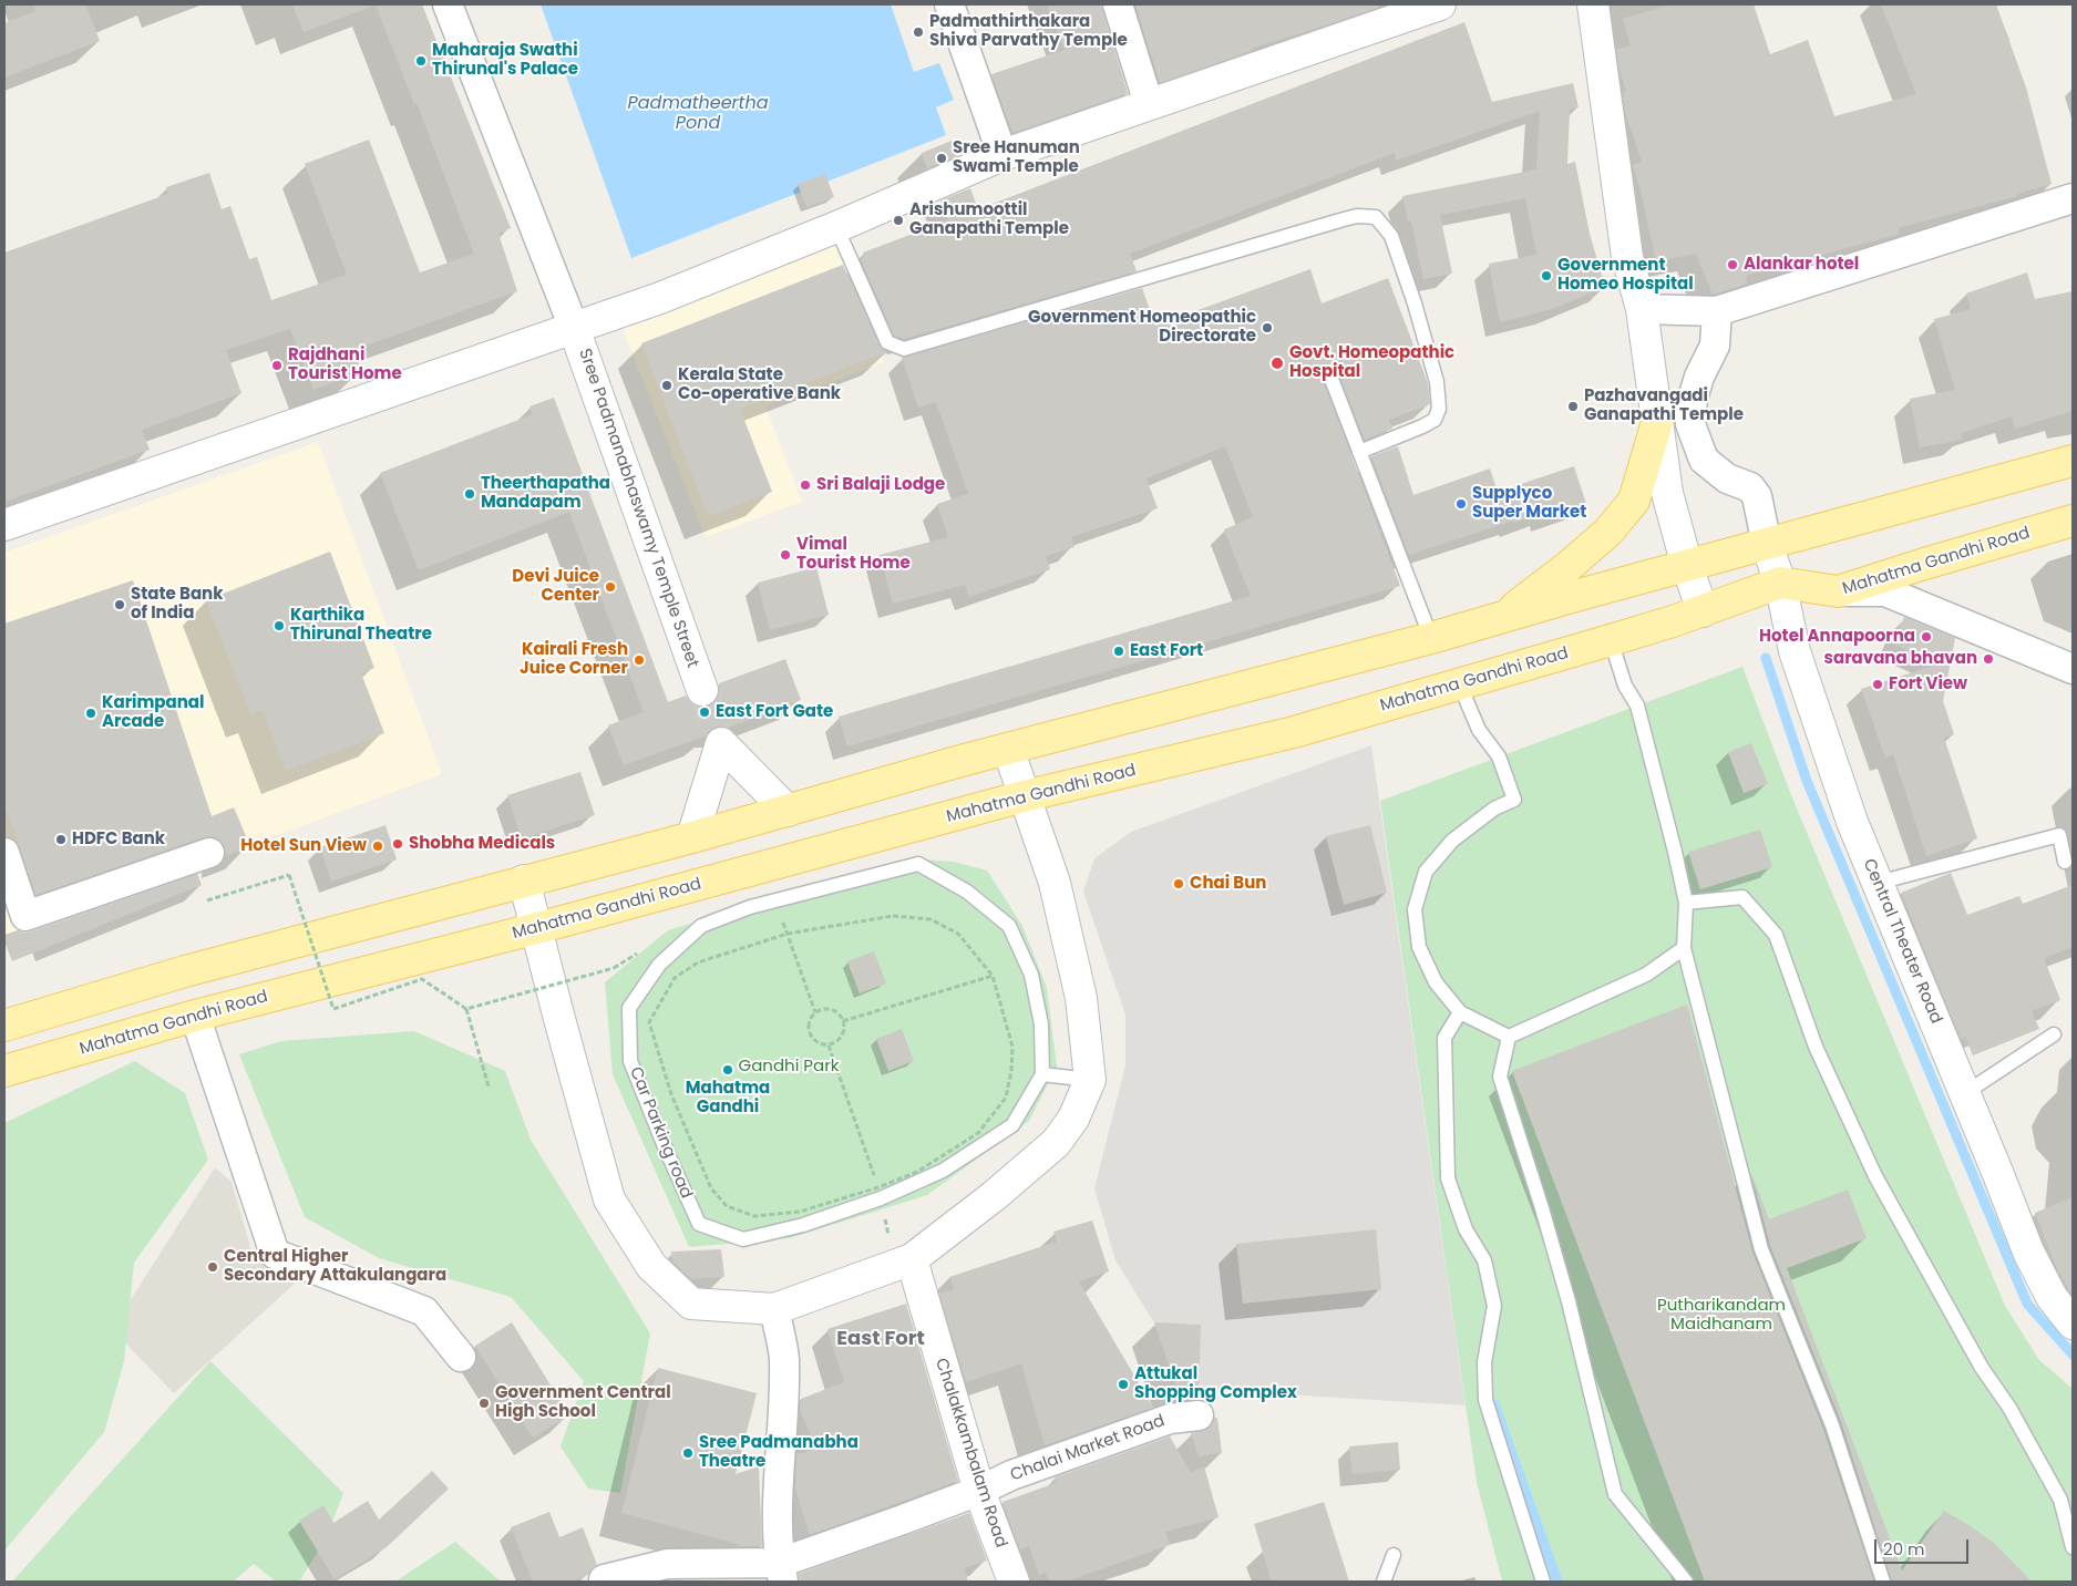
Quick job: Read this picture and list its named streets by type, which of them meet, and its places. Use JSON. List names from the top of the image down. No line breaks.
{"streets":{"main road":["Mahatma Gandhi Road"],"street":["Sree Padmanabhaswamy Temple Street","Central Theater Road","Chalai Market Road","Chalakkambalam Road"],"lane":["Car Parking road"]},"crossings":[["Mahatma Gandhi Road","Central Theater Road"],["Chalai Market Road","Chalakkambalam Road"]],"districts":["East Fort"],"water":["Padmatheertha Pond"],"parks":["Gandhi Park","Putharikandam Maidhanam"],"places":["Padmathirthakara Shiva Parvathy Temple","Maharaja Swathi Thirunal's Palace","Sree Hanuman Swami Temple","Arishumoottil Ganapathi Temple","Alankar hotel","Government Homeo Hospital","Government Homeopathic Directorate","Govt. Homeopathic Hospital","Rajdhani Tourist Home","Kerala State Co-operative Bank","Pazhavangadi Ganapathi Temple","Sri Balaji Lodge","Theerthapatha Mandapam","Supplyco Super Market","Vimal Tourist Home","Devi Juice Center","State Bank of India","Karthika Thirunal Theatre","Hotel Annapoorna","East Fort","saravana bhavan","Kairali Fresh Juice Corner","Fort View","East Fort Gate","Karimpanal Arcade","HDFC Bank","Shobha Medicals","Hotel Sun View","Chai Bun","Mahatma Gandhi","Central Higher Secondary Attakulangara","Attukal Shopping Complex","Government Central High School","Sree Padmanabha Theatre"],"scale_bar":"20 m"}
